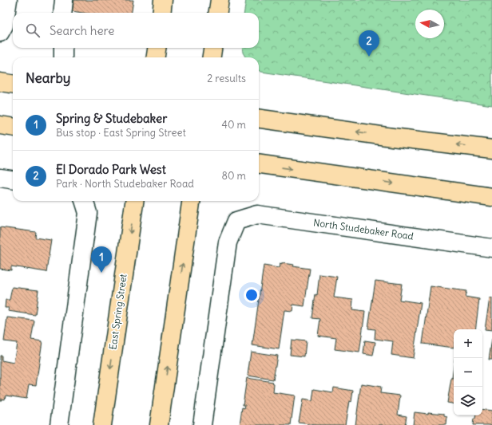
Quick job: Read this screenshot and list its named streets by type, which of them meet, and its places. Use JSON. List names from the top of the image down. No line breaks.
{"streets":{"main road":["East Spring Street"],"street":["North Studebaker Road"]},"north":"left","page":{"search":"Search here","pins":["2","1"],"heading":["Nearby","2 results"],"list":[{"mark":"1","name":"Spring & Studebaker","note":"Bus stop · East Spring Street","value":"40 m"},{"mark":"2","name":"El Dorado Park West","note":"Park · North Studebaker Road","value":"80 m"}],"map_buttons":["+","−"]}}
